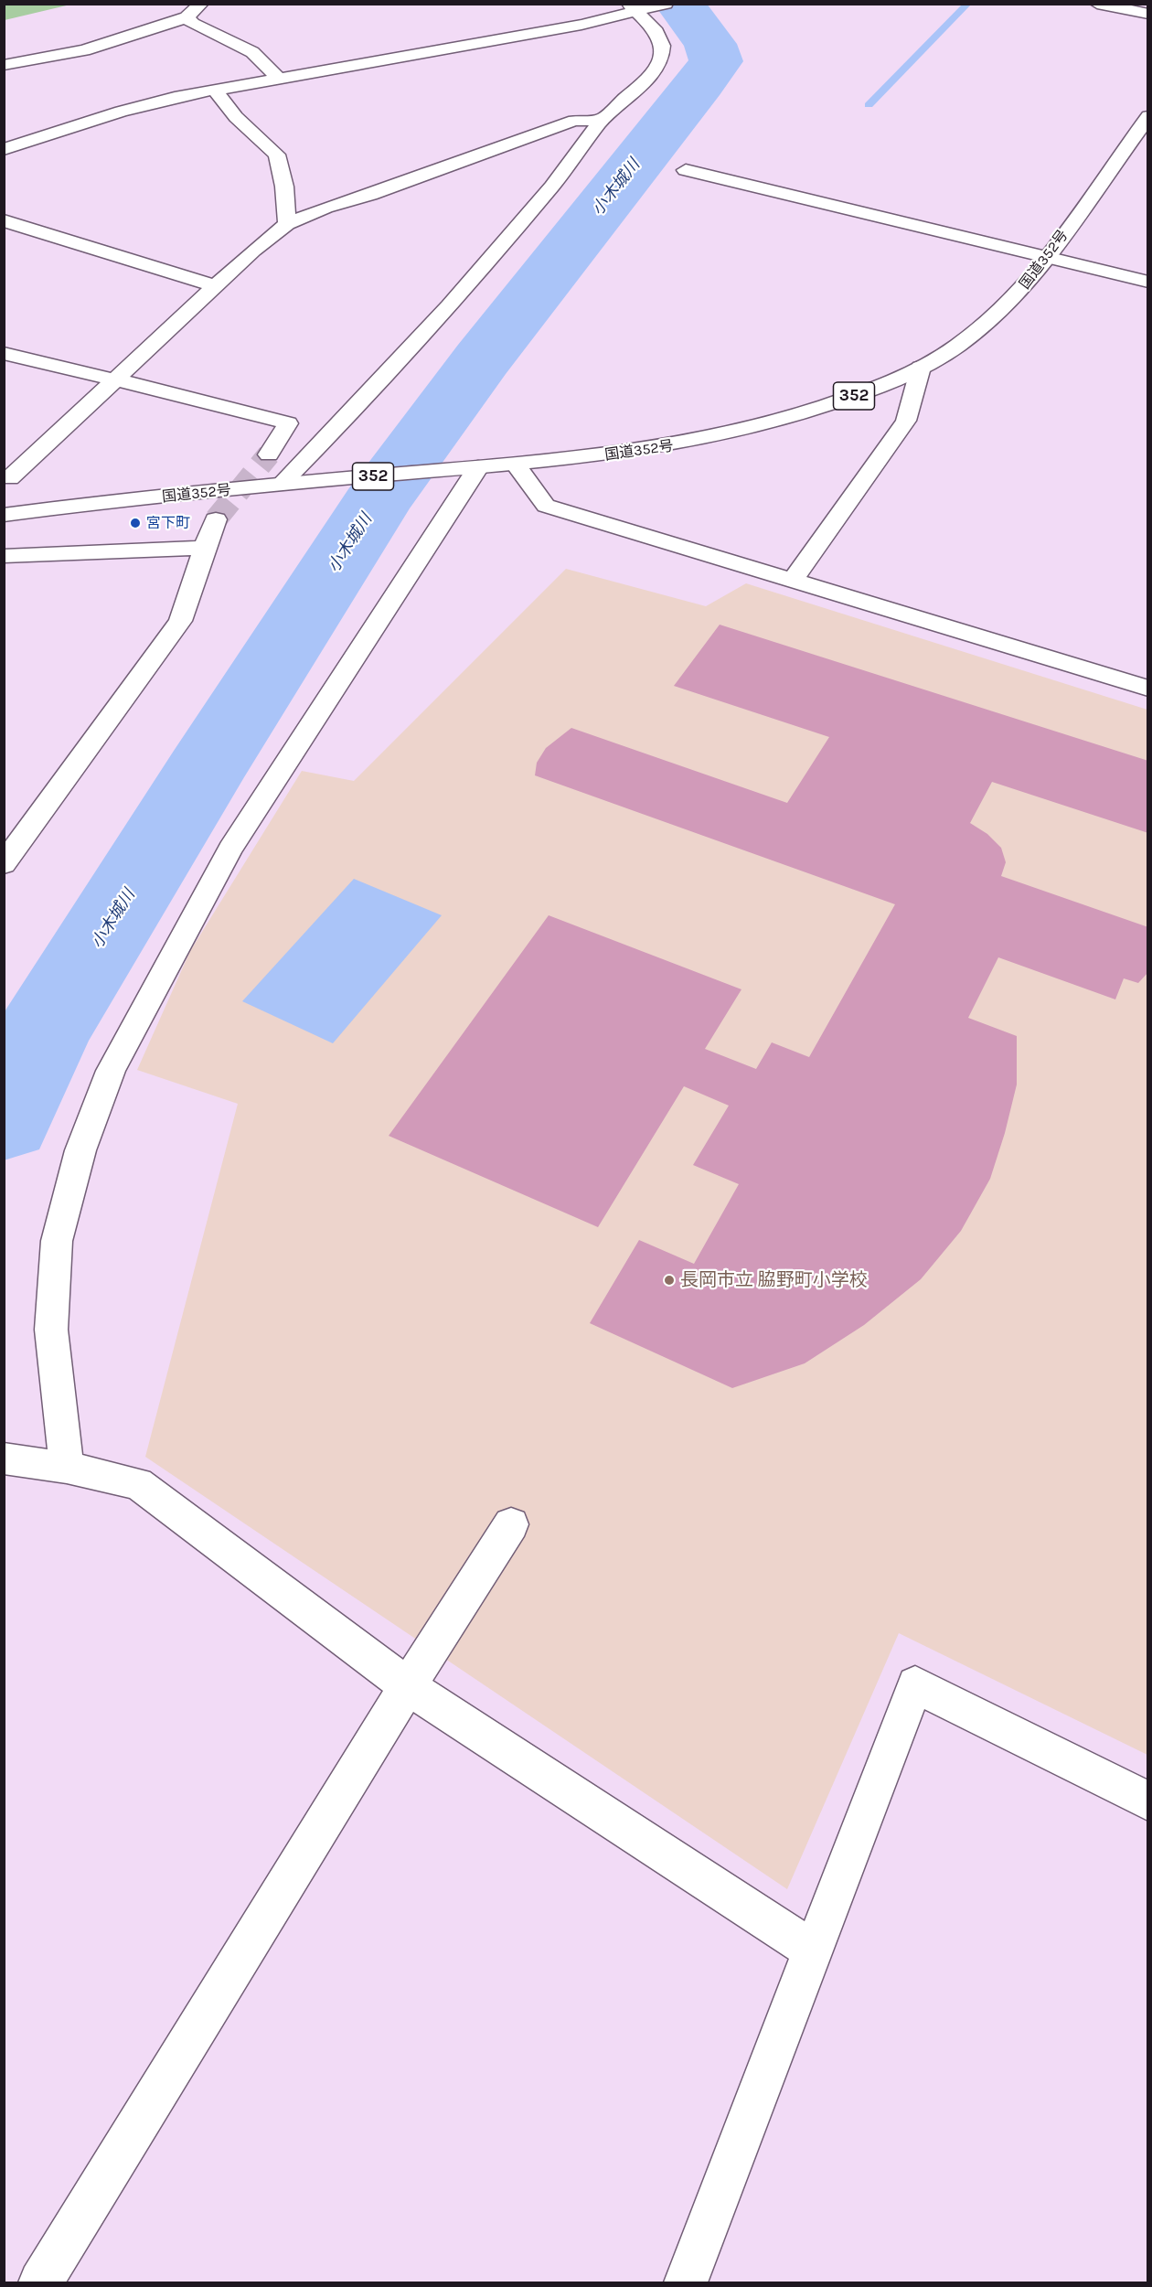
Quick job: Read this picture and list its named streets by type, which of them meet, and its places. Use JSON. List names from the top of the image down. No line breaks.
{"streets":{"main road":["国道352号","352"]},"water":["小木城川"],"places":["宮下町","長岡市立 脇野町小学校"]}
